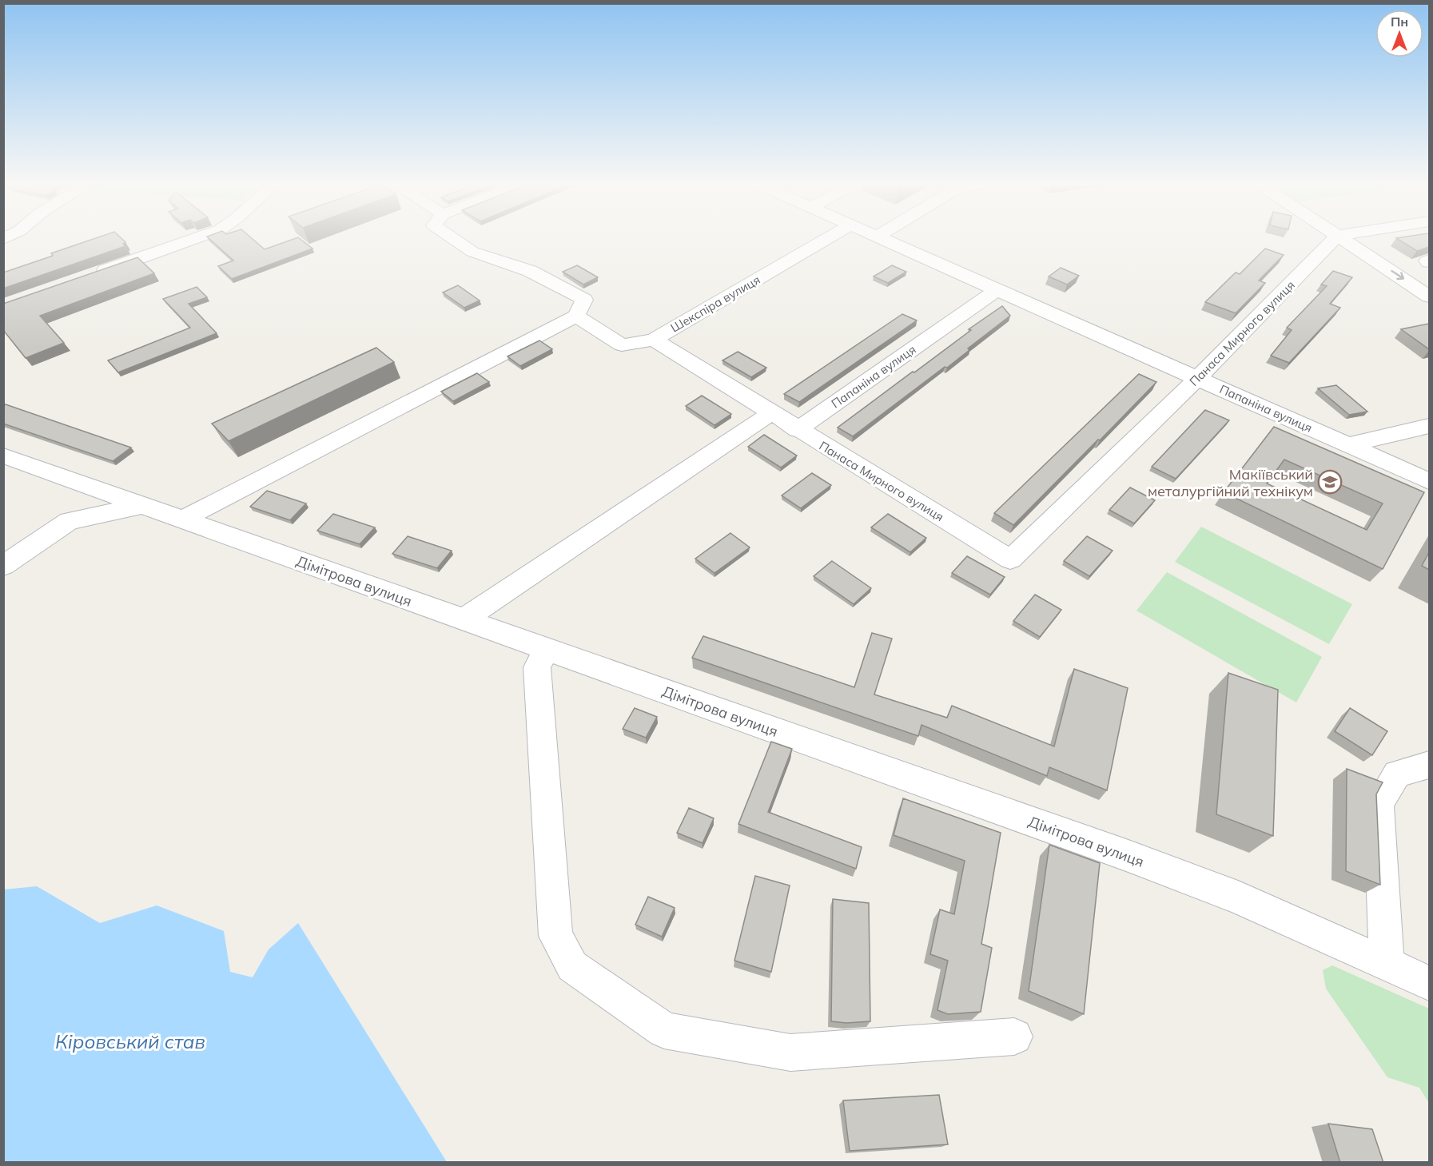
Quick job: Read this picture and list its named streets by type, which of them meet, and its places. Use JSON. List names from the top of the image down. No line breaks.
{"streets":{"street":["Шекспіра вулиця","Панаса Мирного вулиця","Папаніна вулиця","Дімітрова вулиця"]},"crossings":[["Шекспіра вулиця","Панаса Мирного вулиця"],["Панаса Мирного вулиця","Папаніна вулиця"]],"water":["Кіровський став"],"places":{"school or university":["Макіївський металургійний технікум"]},"north":"top"}
